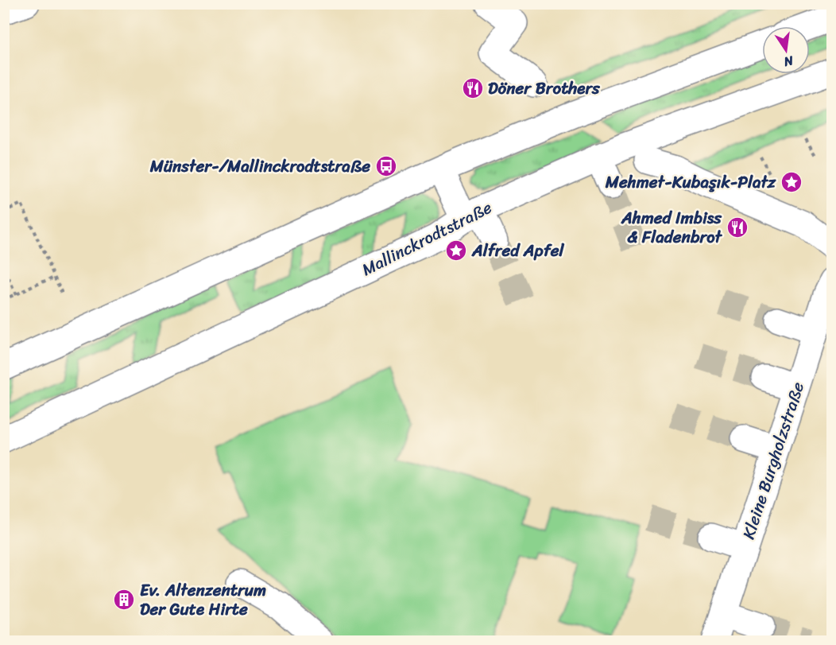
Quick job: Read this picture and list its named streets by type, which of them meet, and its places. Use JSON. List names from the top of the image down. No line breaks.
{"streets":{"main road":["Mallinckrodtstraße","Kleine Burgholzstraße"]},"places":{"restaurant":["Döner Brothers","Ahmed Imbiss & Fladenbrot"],"bus stop":["Münster-/Mallinckrodtstraße"],"place":["Mehmet-Kubaşık-Platz","Alfred Apfel"],"building":["Ev. Altenzentrum Der Gute Hirte"]},"north":"bottom"}
